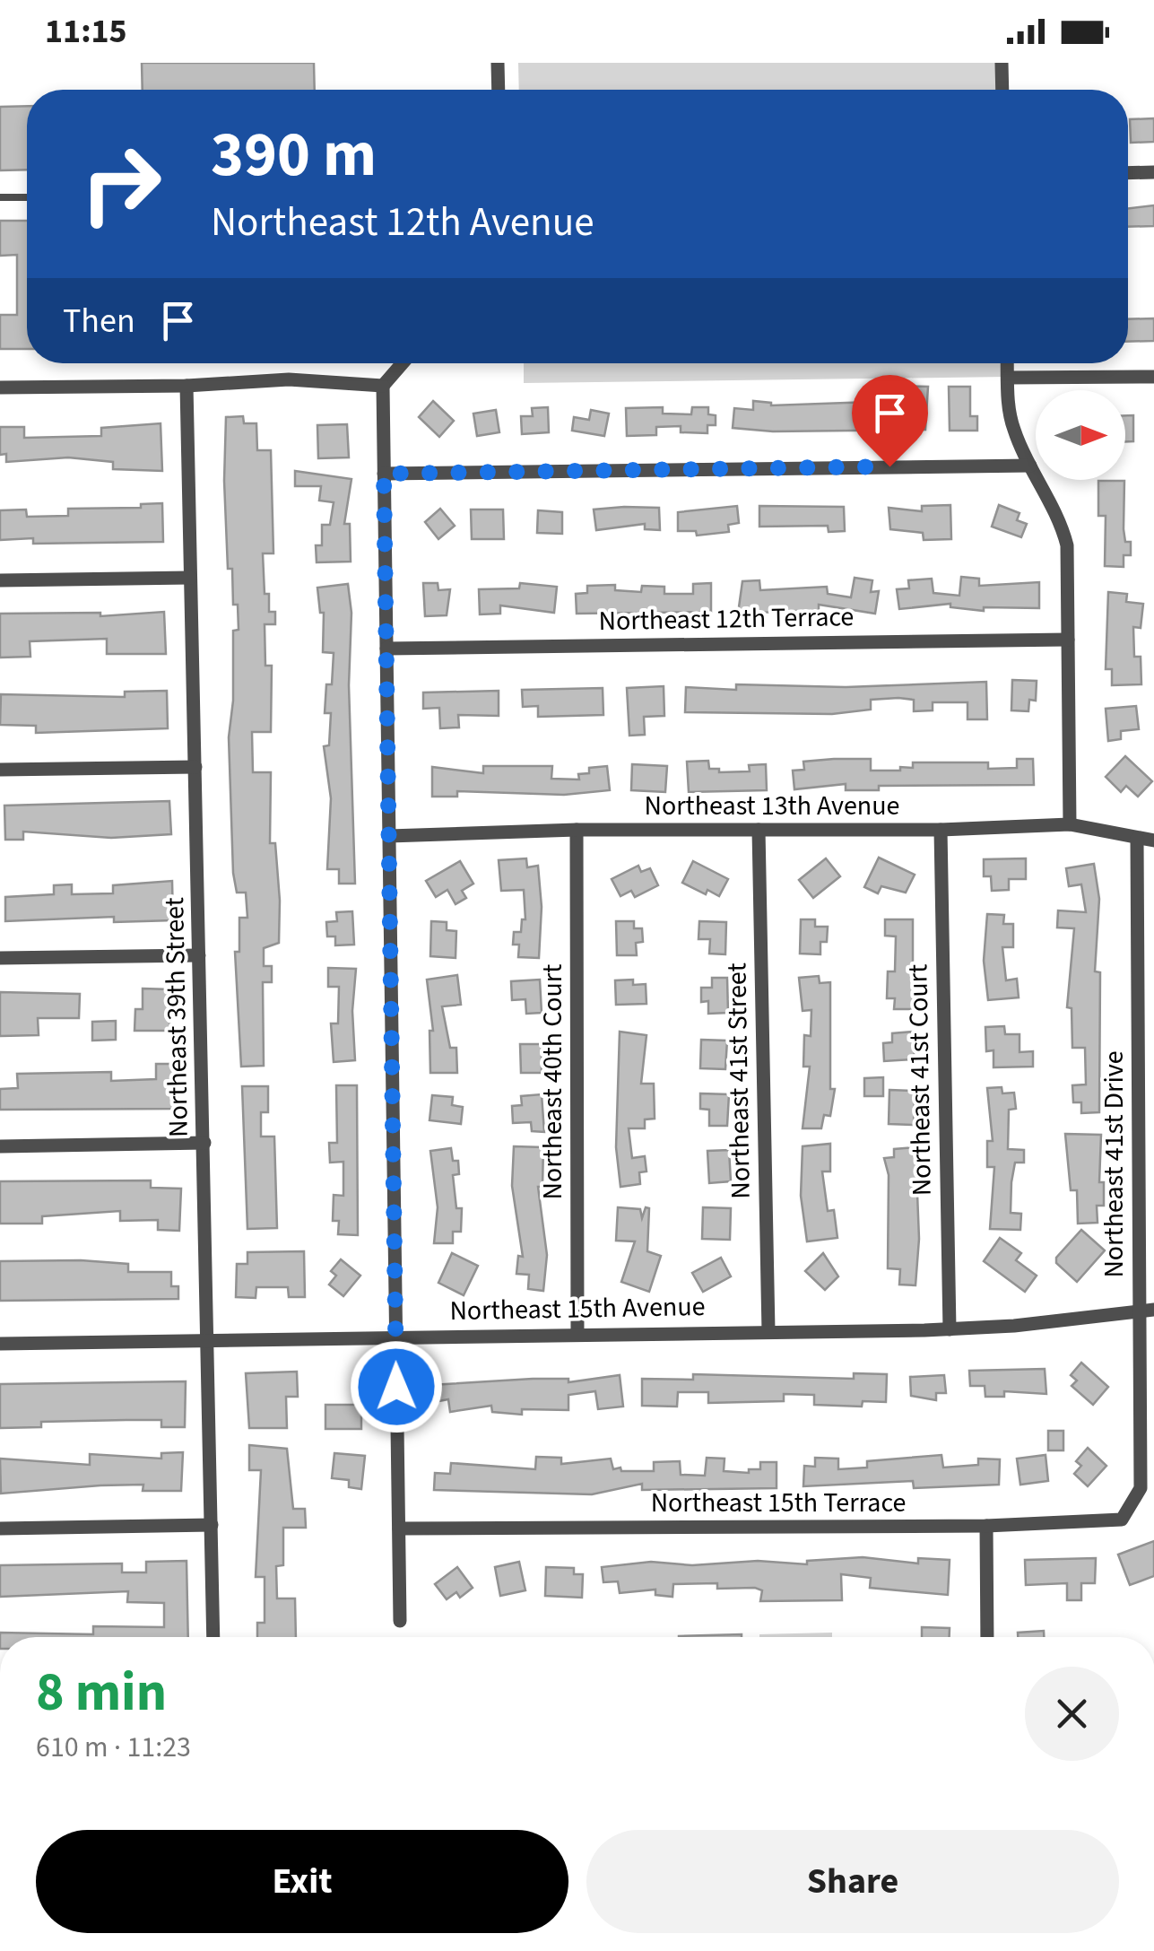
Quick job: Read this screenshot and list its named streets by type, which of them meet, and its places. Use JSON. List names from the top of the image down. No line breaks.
{"streets":{"street":["Northeast 12th Terrace","Northeast 13th Avenue","Northeast 39th Street","Northeast 41st Court","Northeast 41st Street","Northeast 40th Court","Northeast 41st Drive","Northeast 15th Avenue","Northeast 15th Terrace"]},"crossings":[["Northeast 13th Avenue","Northeast 41st Court"],["Northeast 13th Avenue","Northeast 41st Street"],["Northeast 13th Avenue","Northeast 40th Court"],["Northeast 13th Avenue","Northeast 41st Drive"],["Northeast 39th Street","Northeast 15th Avenue"],["Northeast 41st Court","Northeast 15th Avenue"],["Northeast 41st Street","Northeast 15th Avenue"],["Northeast 40th Court","Northeast 15th Avenue"],["Northeast 41st Drive","Northeast 15th Avenue"],["Northeast 41st Drive","Northeast 15th Terrace"]],"north":"right","page":{"status":"11:15","turn":["390 m","Northeast 12th Avenue"],"then":"Then","heading":["8 min","610 m · 11:23"],"buttons":["Exit","Share"]}}
